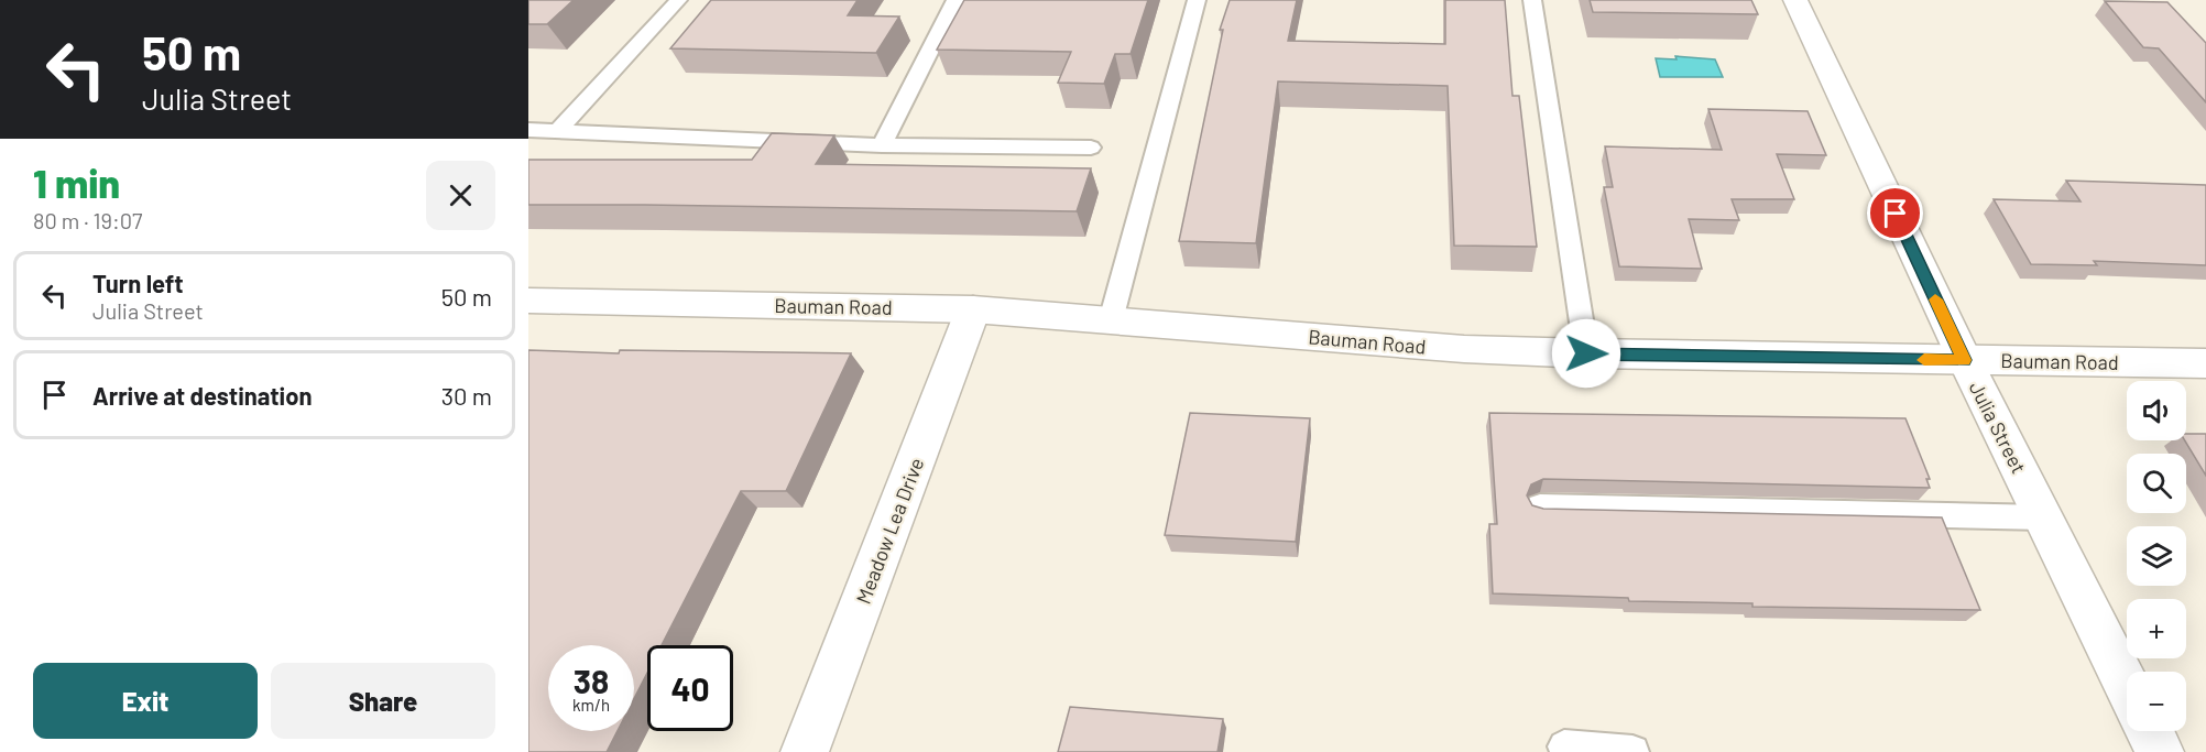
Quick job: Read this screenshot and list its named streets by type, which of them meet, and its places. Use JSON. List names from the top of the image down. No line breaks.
{"streets":{"street":["Bauman Road","Julia Street","Meadow Lea Drive"]},"crossings":[["Bauman Road","Julia Street"],["Bauman Road","Meadow Lea Drive"]],"page":{"turn":["50 m","Julia Street"],"heading":["1 min","80 m · 19:07"],"list":[{"name":"Turn left","note":"Julia Street","value":"50 m"},{"name":"Arrive at destination","value":"30 m"}],"map_buttons":["+","−"],"speed":"38 km/h","limit":"40","buttons":["Exit","Share"]}}
